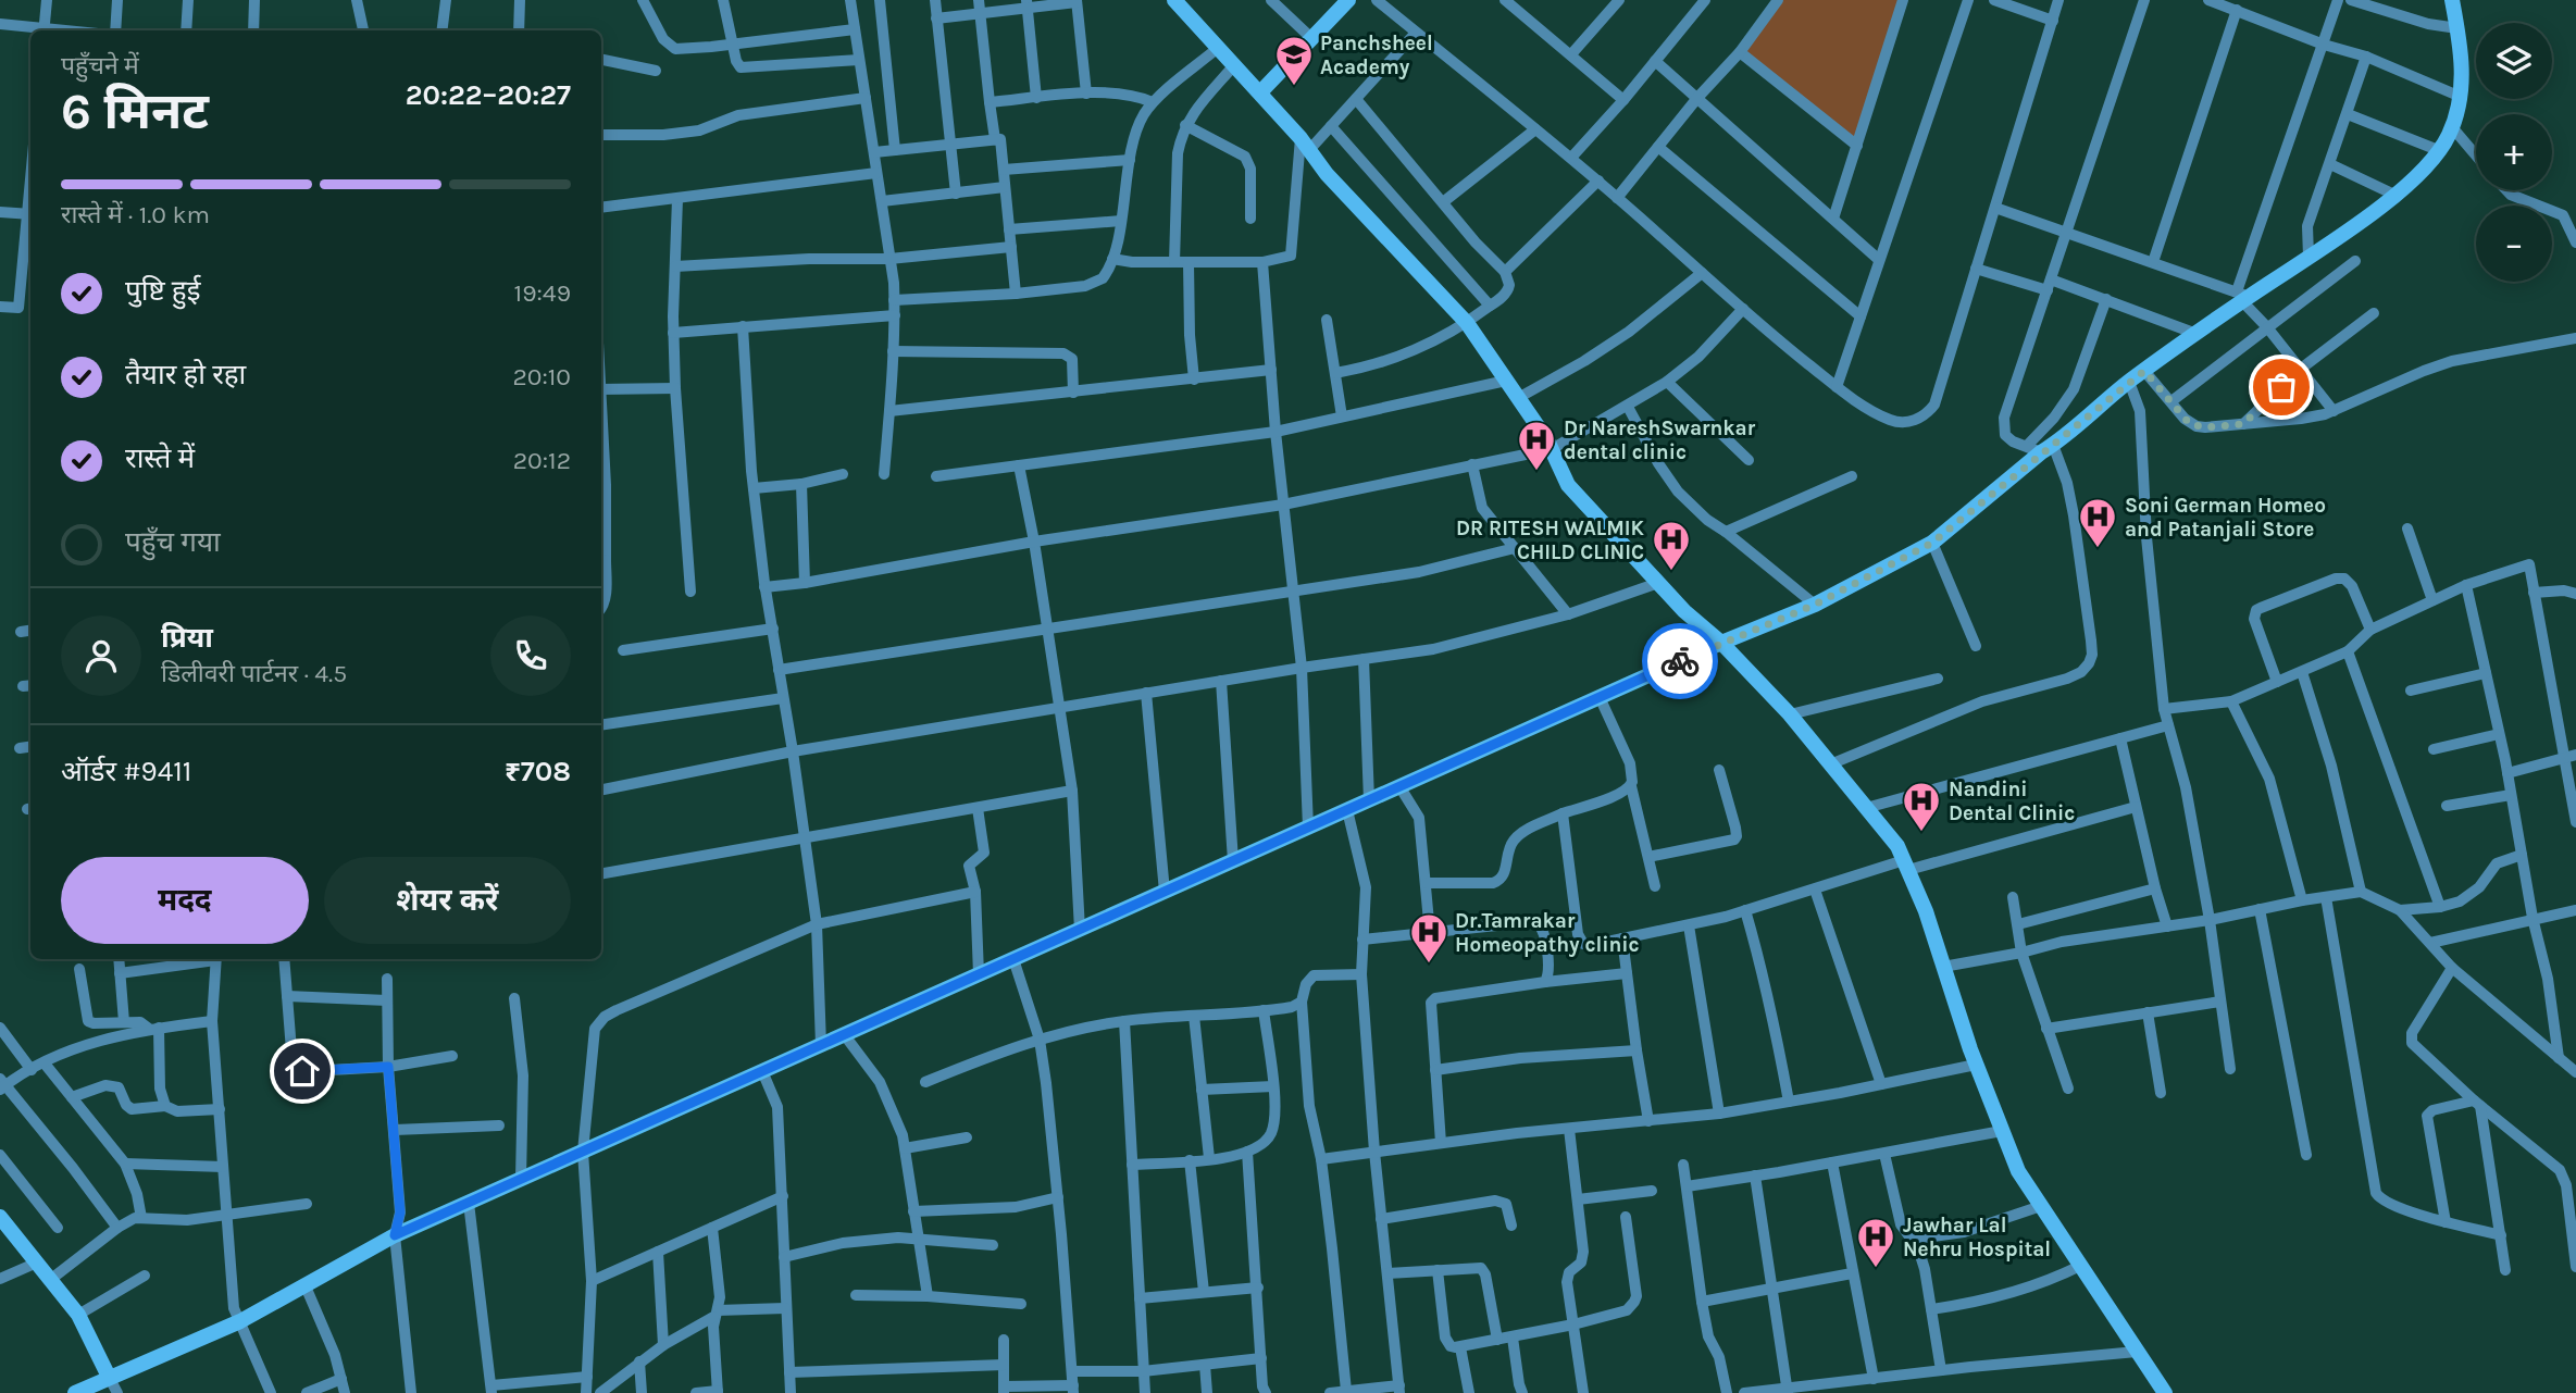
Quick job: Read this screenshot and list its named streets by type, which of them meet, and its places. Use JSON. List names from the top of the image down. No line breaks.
{"places":{"school or university":["Panchsheel Academy"],"hospital":["Dr NareshSwarnkar dental clinic","Soni German Homeo and Patanjali Store","DR RITESH WALMIK CHILD CLINIC","Nandini Dental Clinic","Dr.Tamrakar Homeopathy clinic","Jawhar Lal Nehru Hospital"]},"page":{"map_buttons":["+","−"],"heading":["6 मिनट","पहुँचने में","20:22–20:27"],"panel":["प्रिया","डिलीवरी पार्टनर · 4.5","ऑर्डर #9411","₹708"],"bar":"रास्ते में · 1.0 km","list":[["पुष्टि हुई","19:49"],["तैयार हो रहा","20:10"],["रास्ते में","20:12"],"पहुँच गया"],"buttons":["मदद","शेयर करें"]}}
